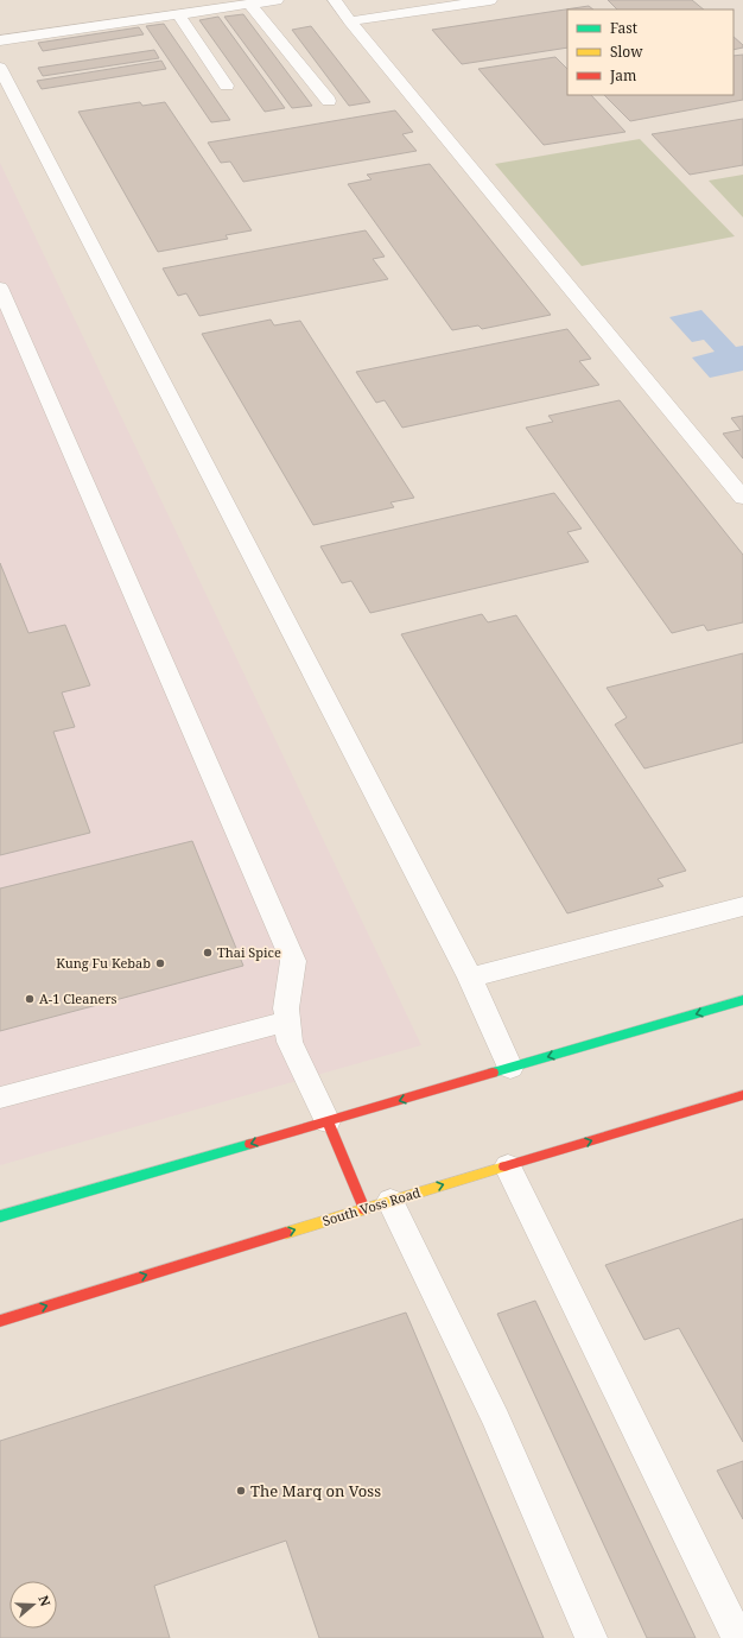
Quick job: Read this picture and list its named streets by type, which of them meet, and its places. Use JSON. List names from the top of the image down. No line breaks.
{"streets":{"main road":["South Voss Road"]},"places":["Thai Spice","Kung Fu Kebab","A-1 Cleaners","The Marq on Voss"],"legend":["Fast","Slow","Jam"],"north":"right"}
